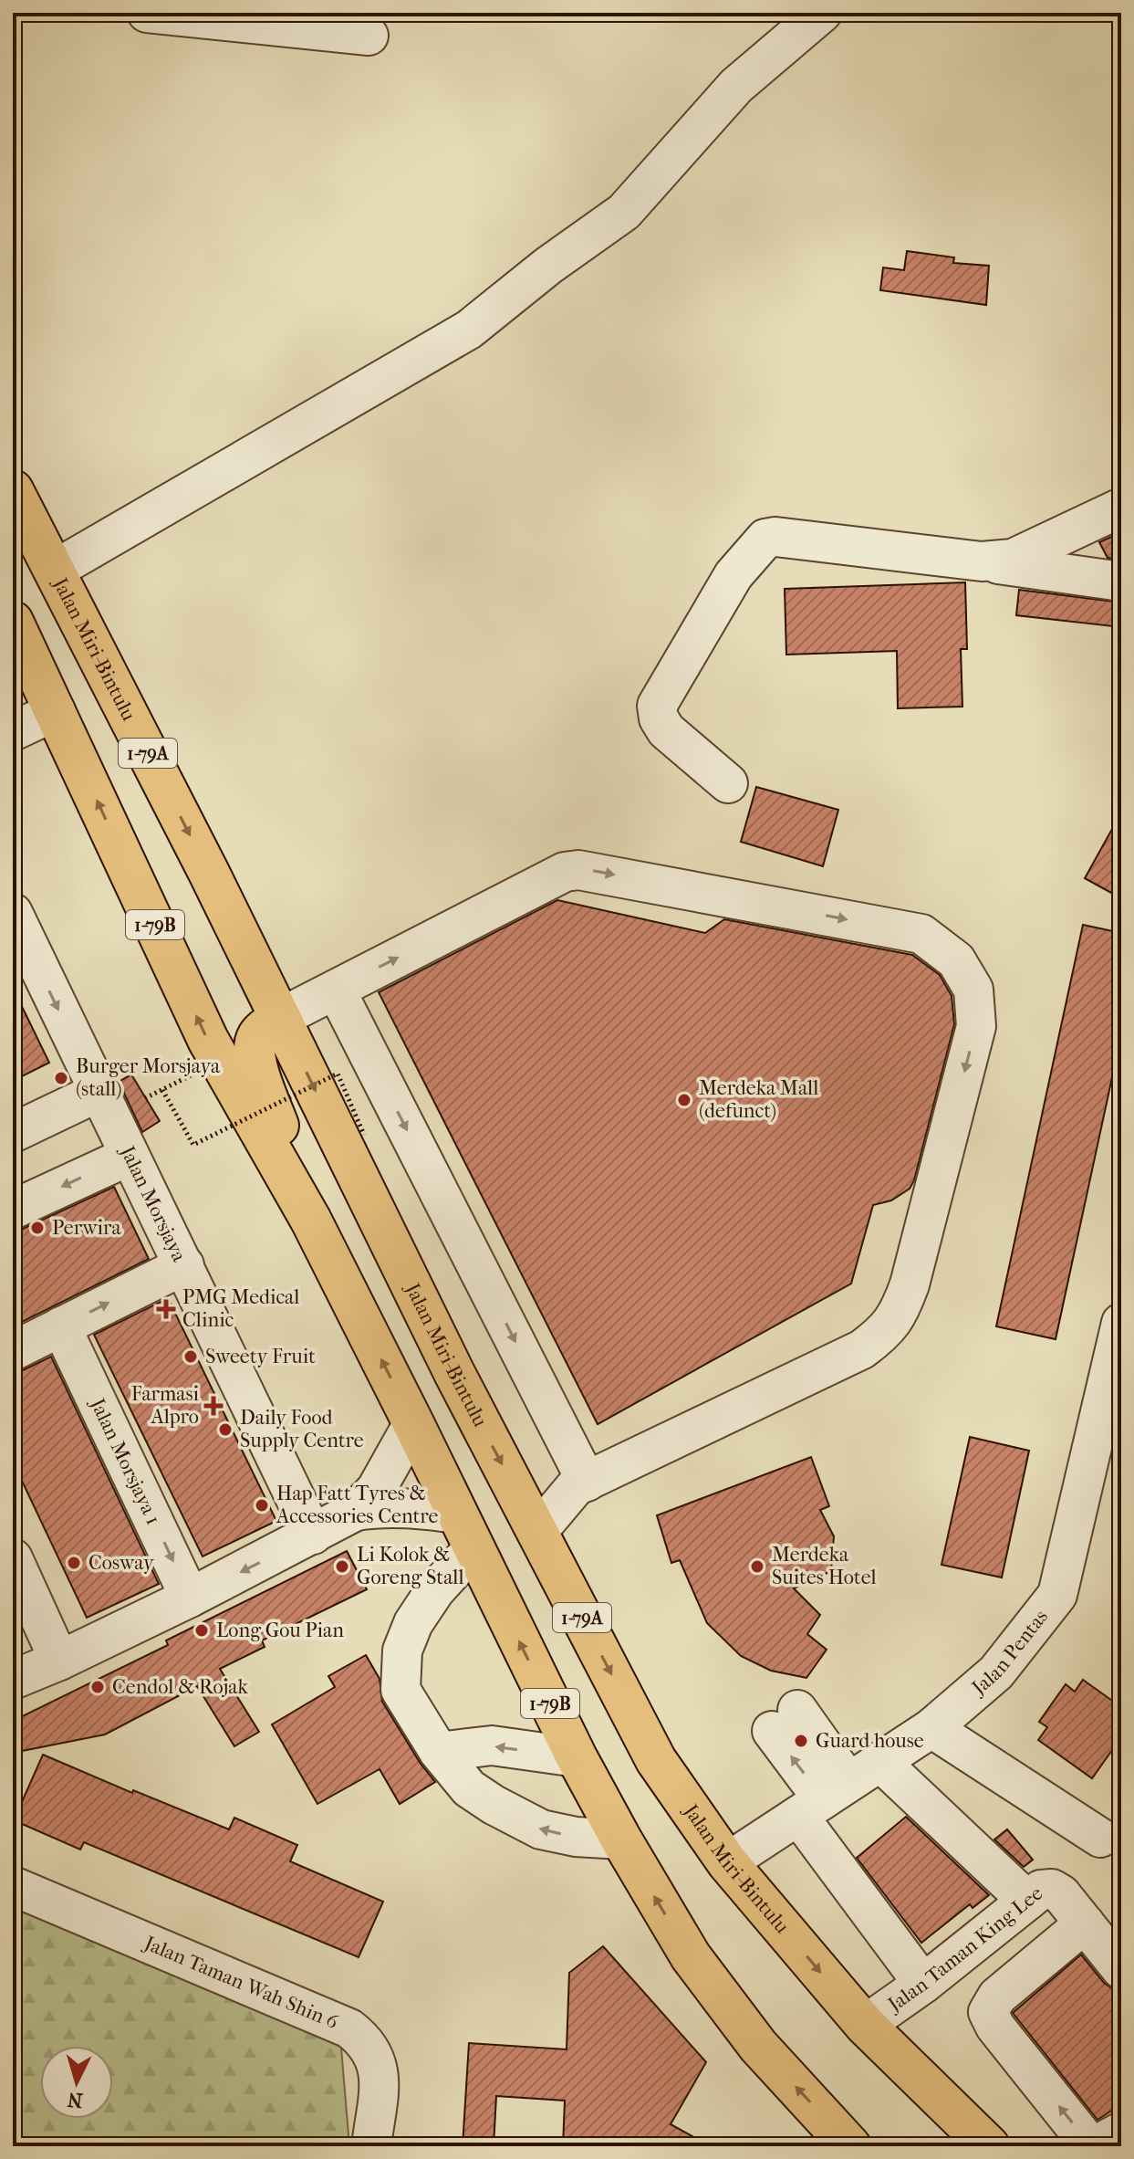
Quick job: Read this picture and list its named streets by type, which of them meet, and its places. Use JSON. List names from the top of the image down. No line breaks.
{"streets":{"highway":["Jalan Miri-Bintulu","1-79A","1-79B"],"street":["Jalan Morsjaya","Jalan Morsjaya 1","Jalan Pentas","Jalan Taman King Lee","Jalan Taman Wah Shin 6"]},"crossings":[["Jalan Miri-Bintulu","Jalan Pentas"],["Jalan Miri-Bintulu","Jalan Taman King Lee"]],"places":{"other":["Burger Morsjaya (stall)","Merdeka Mall (defunct)","Perwira","Sweety Fruit","Daily Food Supply Centre","Hap Fatt Tyres & Accessories Centre","Cosway","Li Kolok & Goreng Stall","Merdeka Suites Hotel","Long Gou Pian","Cendol & Rojak","Guard house"],"health":["PMG Medical Clinic","Farmasi Alpro"]},"north":"bottom"}
